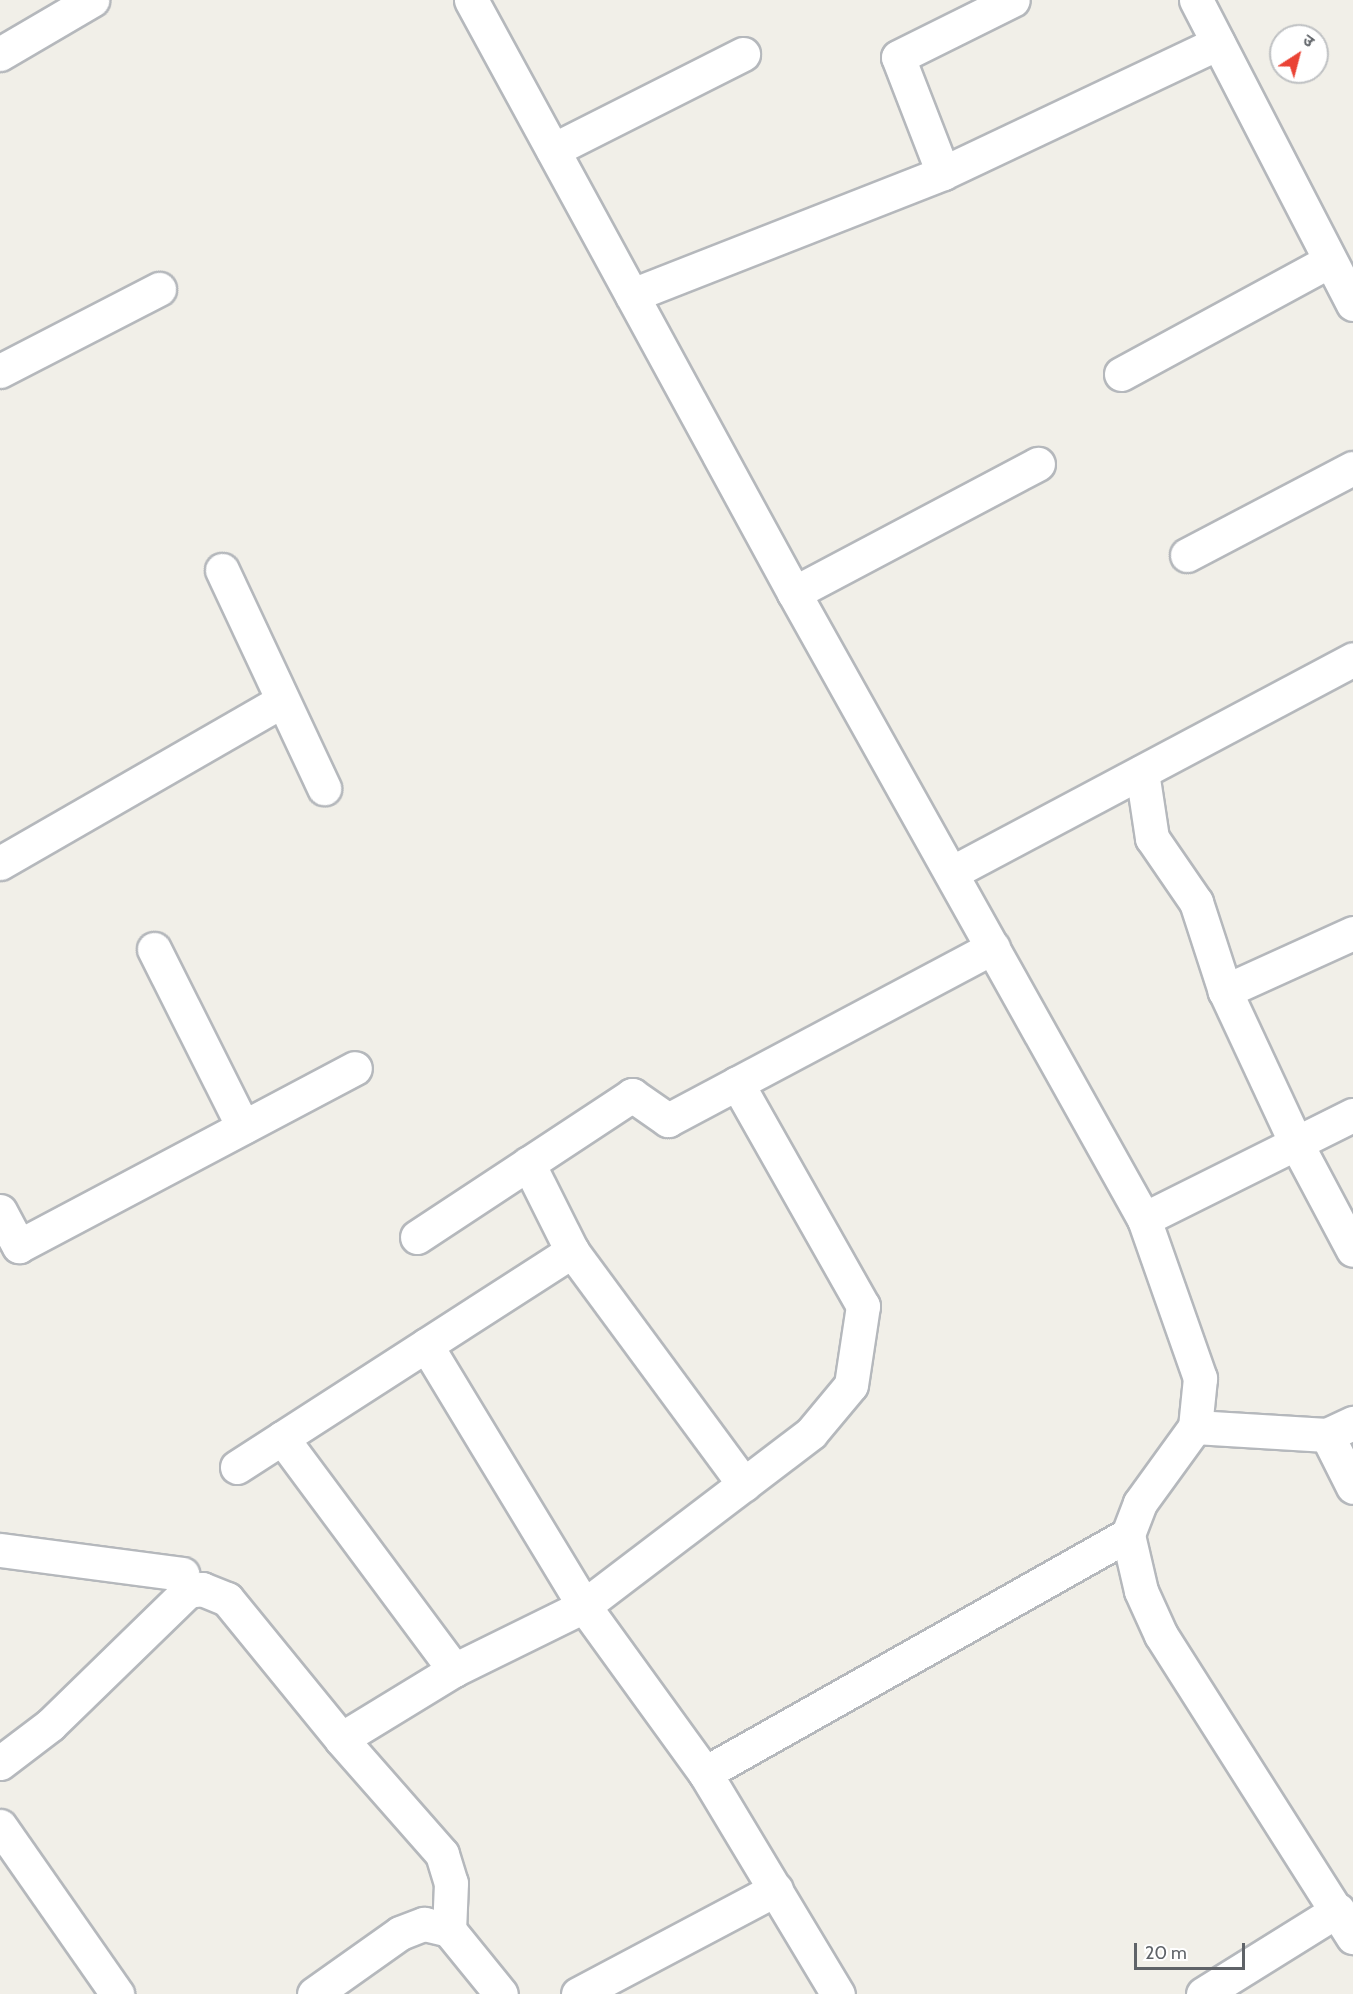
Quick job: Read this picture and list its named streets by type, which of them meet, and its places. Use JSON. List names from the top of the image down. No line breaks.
{"scale_bar":"20 m","north":"top right"}
